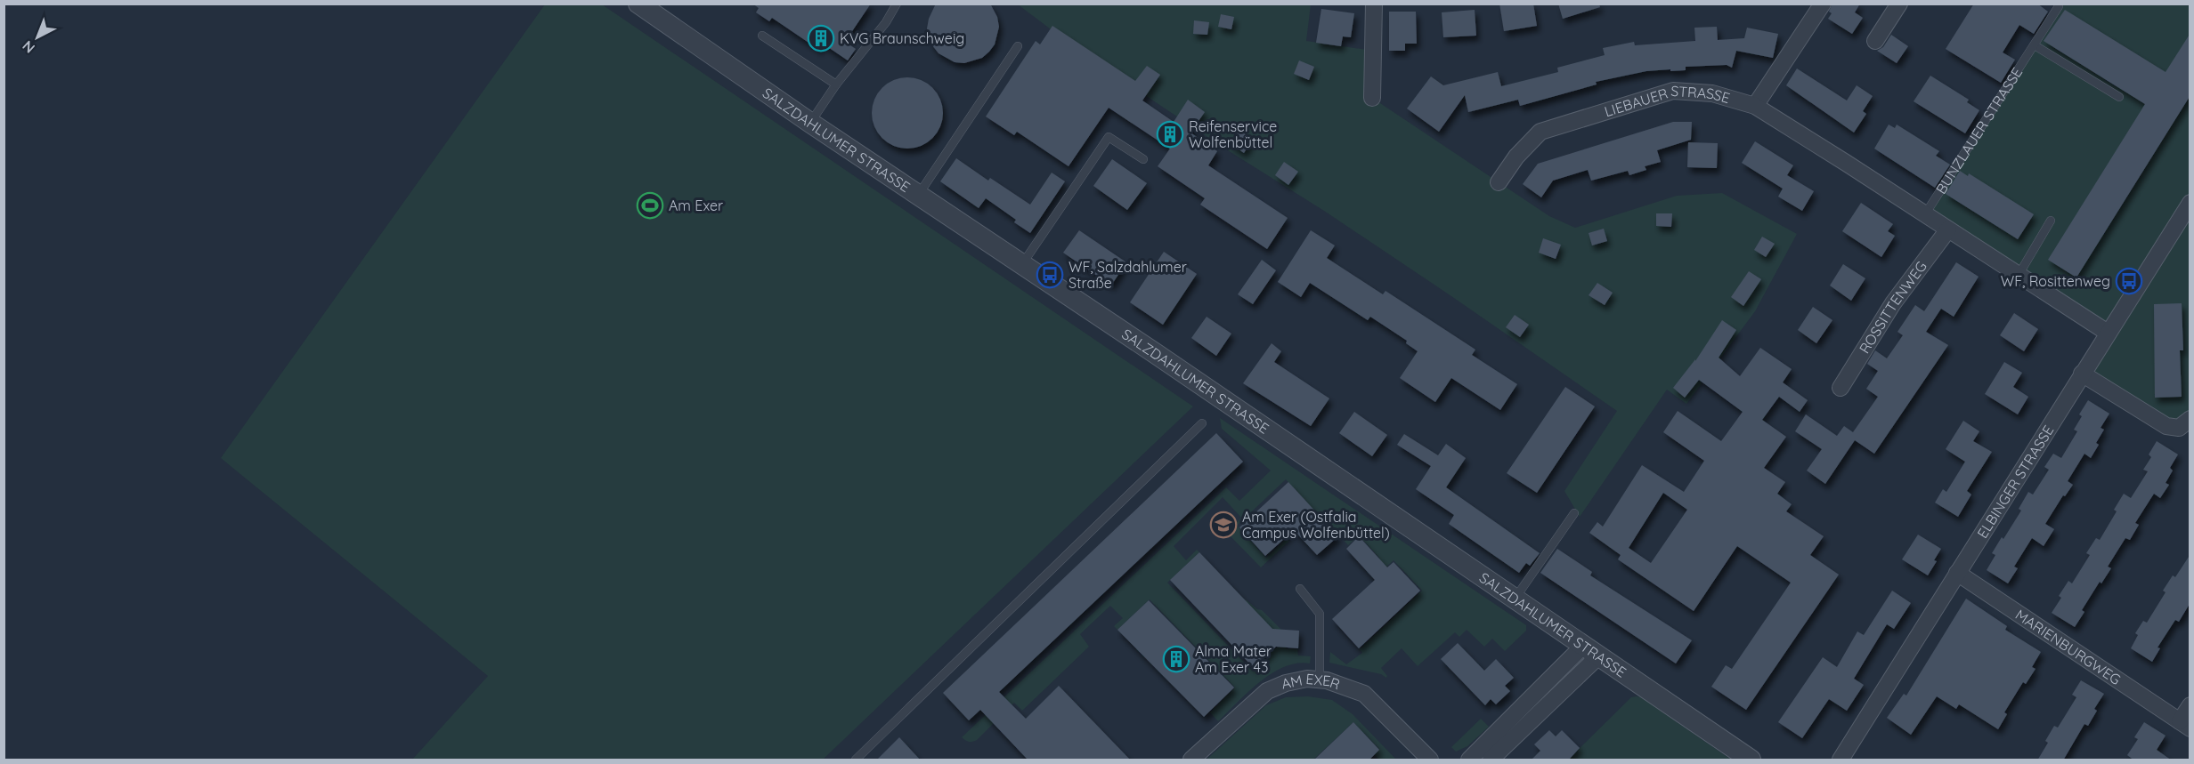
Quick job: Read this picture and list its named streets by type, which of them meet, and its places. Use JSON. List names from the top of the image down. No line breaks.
{"streets":{"street":["LIEBAUER STRASSE","SALZDAHLUMER STRASSE","ROSSITTENWEG","ELBINGER STRASSE","MARIENBURGWEG","AM EXER"],"lane":["BUNZLAUER STRASSE"]},"crossings":[["LIEBAUER STRASSE","BUNZLAUER STRASSE"],["ELBINGER STRASSE","MARIENBURGWEG"]],"places":{"building":["KVG Braunschweig","Reifenservice Wolfenbüttel","Alma Mater Am Exer 43"],"sports":["Am Exer"],"bus stop":["WF, Salzdahlumer Straße","WF, Rosittenweg"],"school or university":["Am Exer (Ostfalia Campus Wolfenbüttel)"]},"north":"bottom left"}
